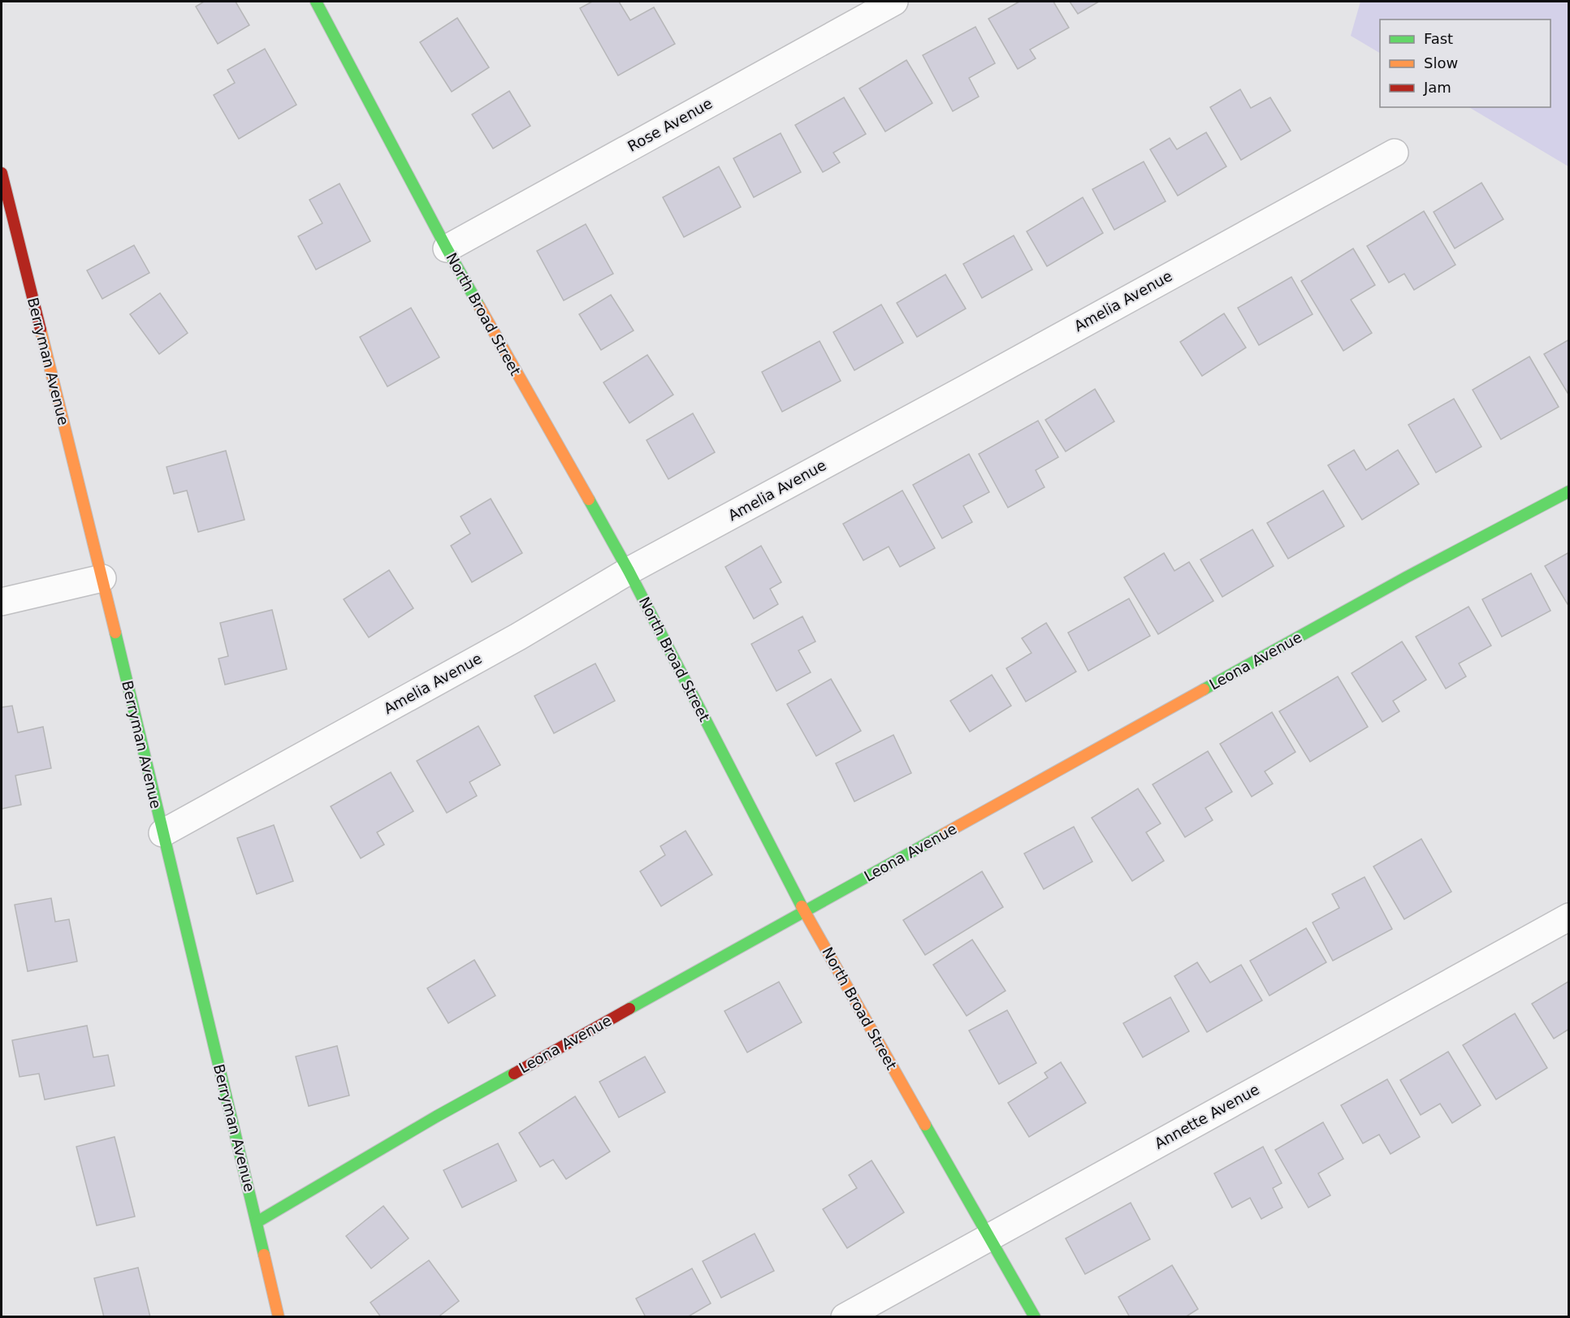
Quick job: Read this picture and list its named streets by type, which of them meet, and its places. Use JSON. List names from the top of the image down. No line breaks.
{"streets":{"street":["Rose Avenue","Amelia Avenue","North Broad Street","Berryman Avenue","Leona Avenue","Annette Avenue"]},"crossings":[["Rose Avenue","North Broad Street"],["Amelia Avenue","North Broad Street"],["Amelia Avenue","Berryman Avenue"],["North Broad Street","Leona Avenue"],["North Broad Street","Annette Avenue"],["Berryman Avenue","Leona Avenue"]],"legend":["Fast","Slow","Jam"]}
